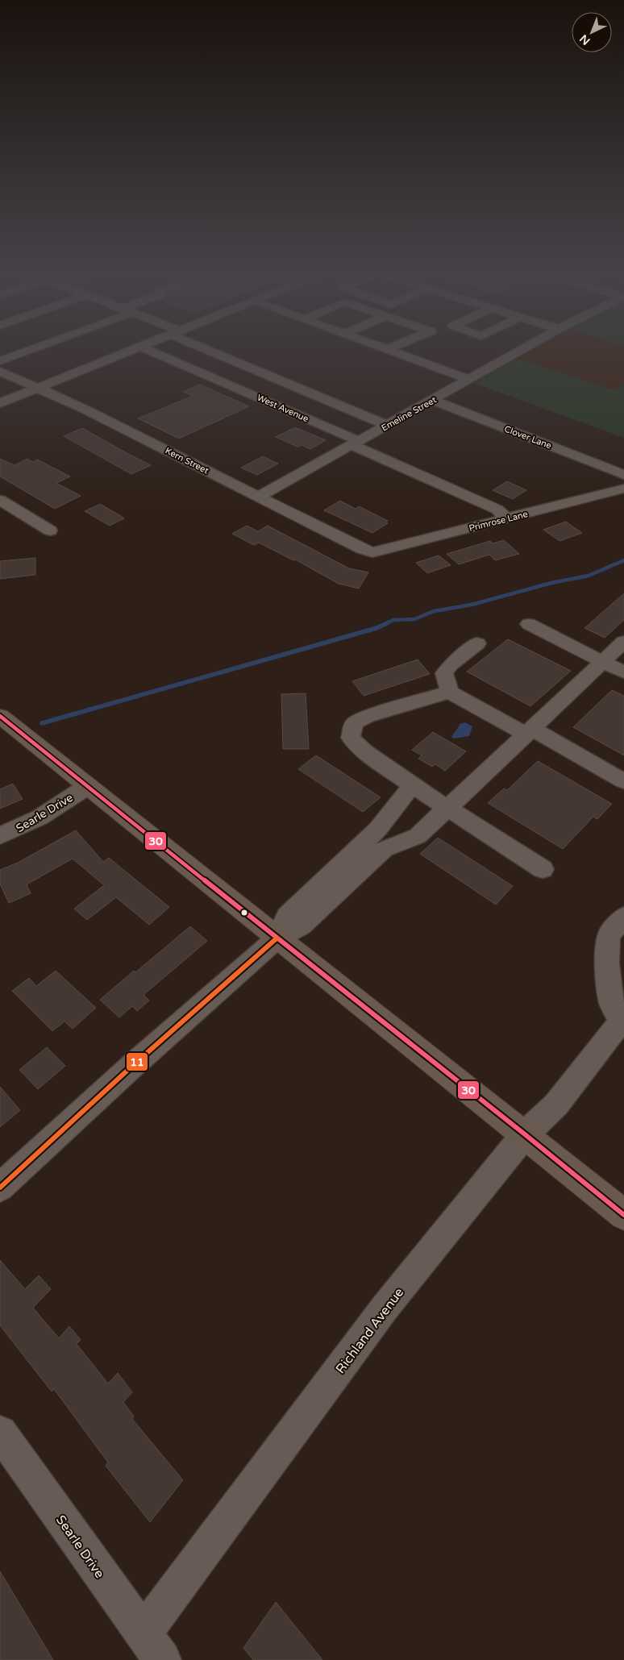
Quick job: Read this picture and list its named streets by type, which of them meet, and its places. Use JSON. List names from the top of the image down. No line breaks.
{"streets":{"street":["West Avenue","Emeline Street","Clover Lane","Kern Street","Primrose Lane","Searle Drive","Richland Avenue"]},"crossings":[["West Avenue","Emeline Street"],["West Avenue","Primrose Lane"],["Emeline Street","Clover Lane"],["Emeline Street","Kern Street"],["Kern Street","Primrose Lane"],["Searle Drive","Richland Avenue"]],"lines":["transit line 30","transit line 11"],"north":"bottom left"}
